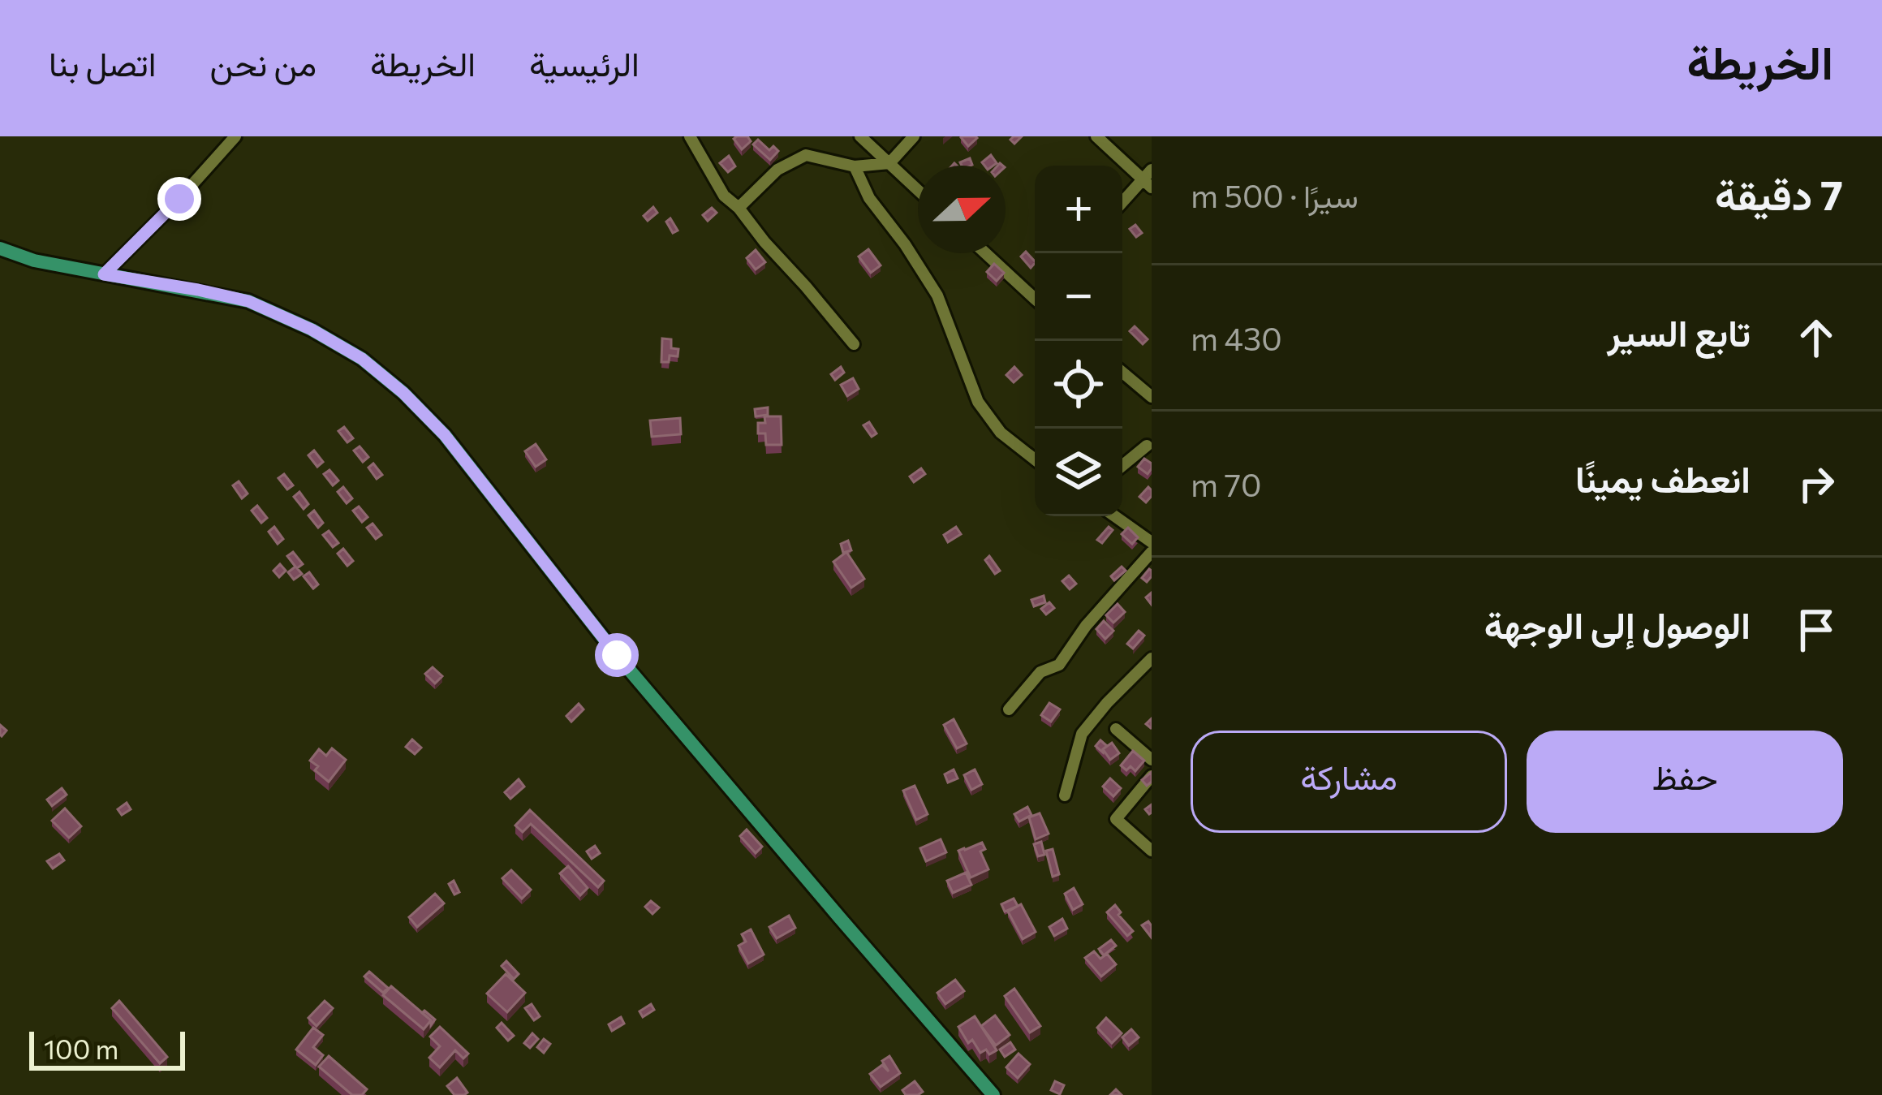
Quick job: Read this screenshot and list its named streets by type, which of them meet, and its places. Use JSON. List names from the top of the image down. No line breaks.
{"scale_bar":"100 m","north":"right","page":{"header":"الخريطة","nav":["الرئيسية","الخريطة","من نحن","اتصل بنا"],"heading":["7 دقيقة","سيرًا · 500 m"],"map_buttons":["+","−"],"list":[["تابع السير","430 m"],["انعطف يمينًا","70 m"],"الوصول إلى الوجهة"],"buttons":["حفظ","مشاركة"],"scale":"100 m"}}
